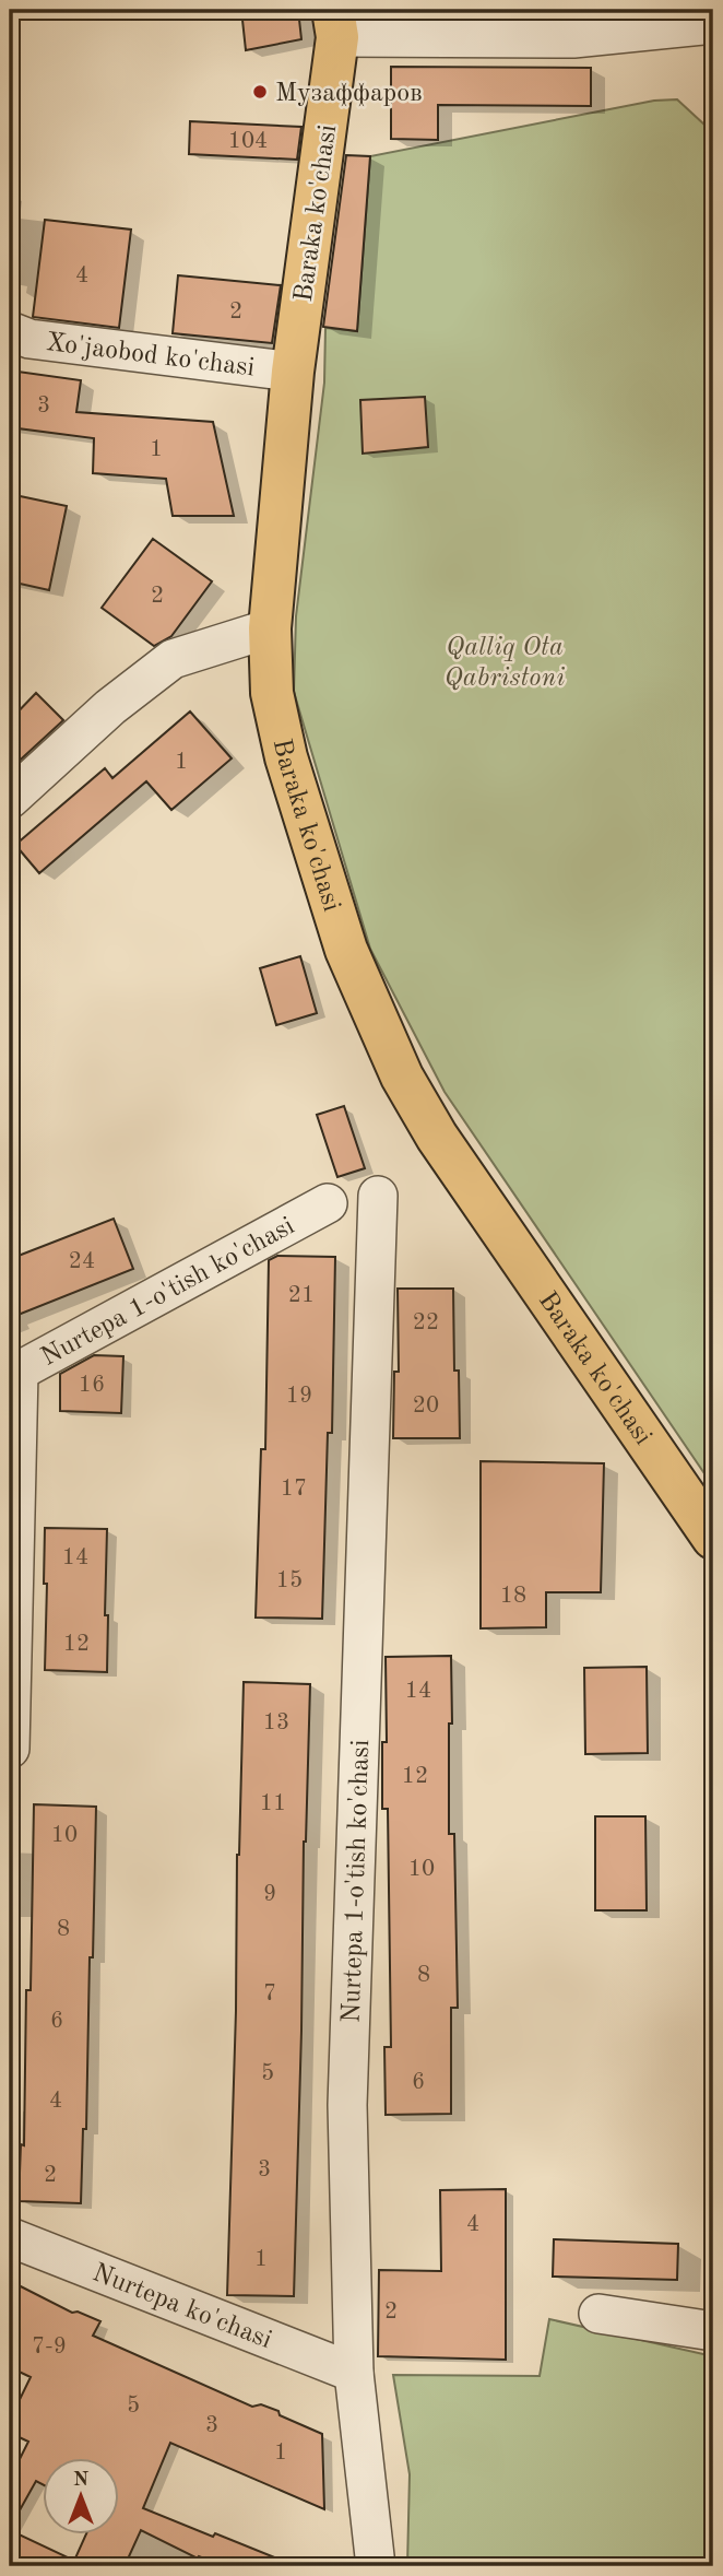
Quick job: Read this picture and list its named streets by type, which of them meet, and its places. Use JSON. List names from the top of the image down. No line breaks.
{"streets":{"main road":["Baraka ko'chasi"],"street":["Xo'jaobod ko'chasi","Nurtepa 1-o'tish ko'chasi","Nurtepa ko'chasi"]},"crossings":[["Baraka ko'chasi","Xo'jaobod ko'chasi"],["Nurtepa 1-o'tish ko'chasi","Nurtepa ko'chasi"]],"parks":["Qalliq Ota Qabristoni"],"places":["Музаффаров"],"house_numbers":["104","4","2","3","1","2","1","24","21","22","16","19","20","17","14","15","18","12","14","13","12","11","10","10","9","8","8","7","6","5","6","4","3","2","4","1","2","7-9","5","3","1"],"north":"top"}
